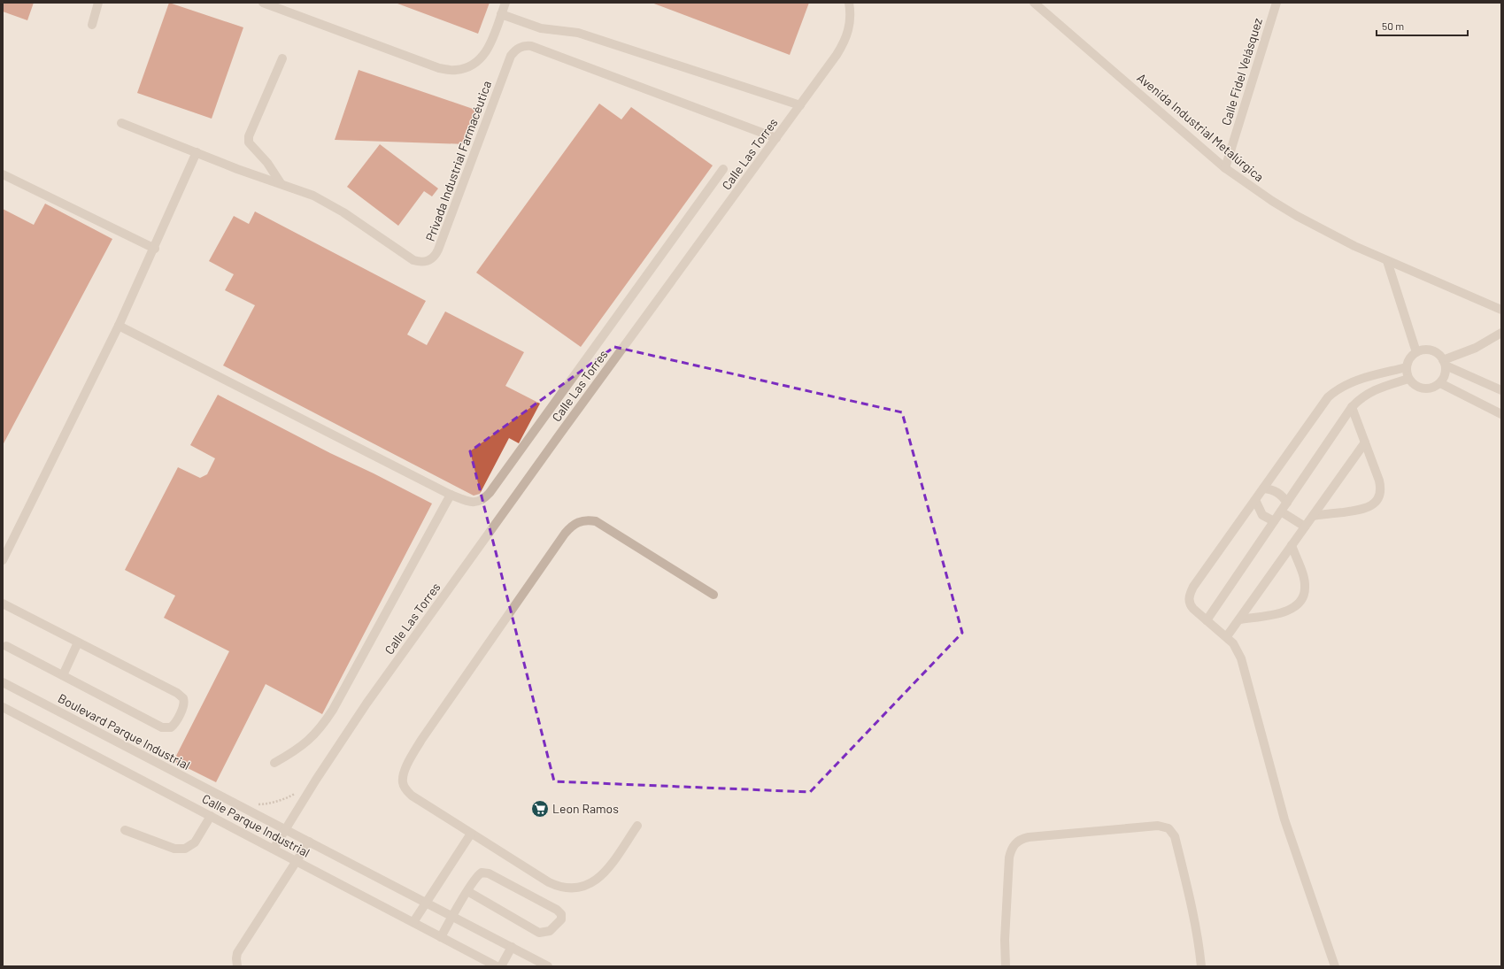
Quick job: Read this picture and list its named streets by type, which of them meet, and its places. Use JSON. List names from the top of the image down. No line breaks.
{"streets":{"street":["Calle Fidel Velásquez","Avenida Industrial Metalúrgica","Calle Las Torres","Privada Industrial Farmacéutica","Boulevard Parque Industrial","Calle Parque Industrial"]},"crossings":[["Calle Fidel Velásquez","Avenida Industrial Metalúrgica"],["Calle Las Torres","Privada Industrial Farmacéutica"],["Calle Las Torres","Calle Parque Industrial"],["Boulevard Parque Industrial","Calle Parque Industrial"]],"places":{"supermarket":["Leon Ramos"]},"scale_bar":"50 m"}
